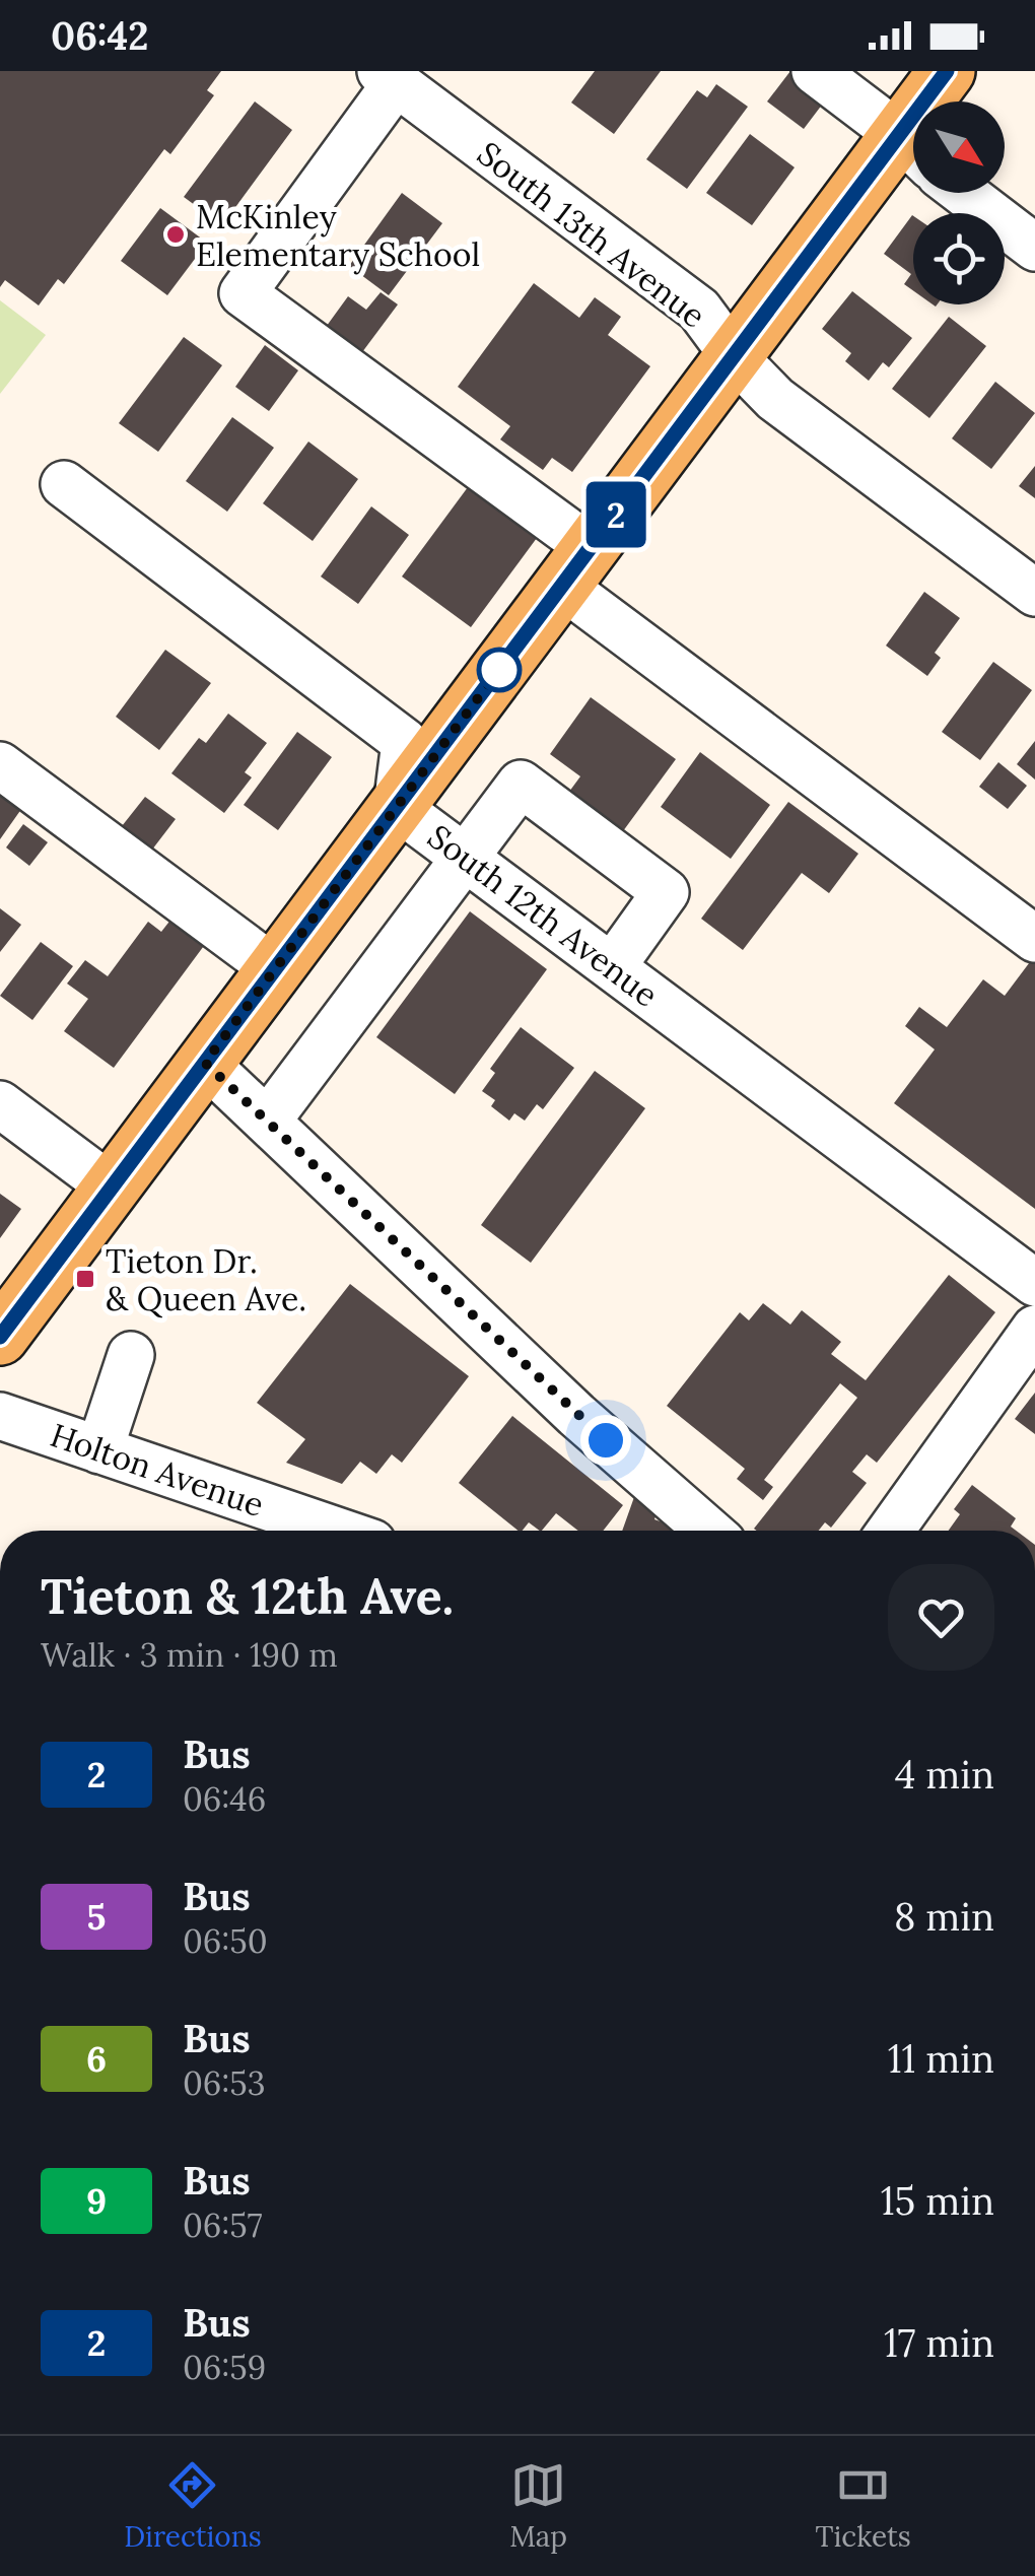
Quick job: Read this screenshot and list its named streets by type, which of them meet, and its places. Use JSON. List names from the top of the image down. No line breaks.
{"streets":{"street":["South 13th Avenue","South 12th Avenue","Holton Avenue"]},"places":{"other":["McKinley Elementary School"],"transit":["Tieton Dr. & Queen Ave."]},"lines":["bus line 2"],"north":"bottom right","page":{"status":"06:42","on_map":"2","heading":["Tieton & 12th Ave.","Walk · 3 min · 190 m"],"list":[{"mark":"2","name":"Bus","note":"06:46","value":"4 min"},{"mark":"5","name":"Bus","note":"06:50","value":"8 min"},{"mark":"6","name":"Bus","note":"06:53","value":"11 min"},{"mark":"9","name":"Bus","note":"06:57","value":"15 min"},{"mark":"2","name":"Bus","note":"06:59","value":"17 min"}],"tabs":["Directions","Map","Tickets"]}}
